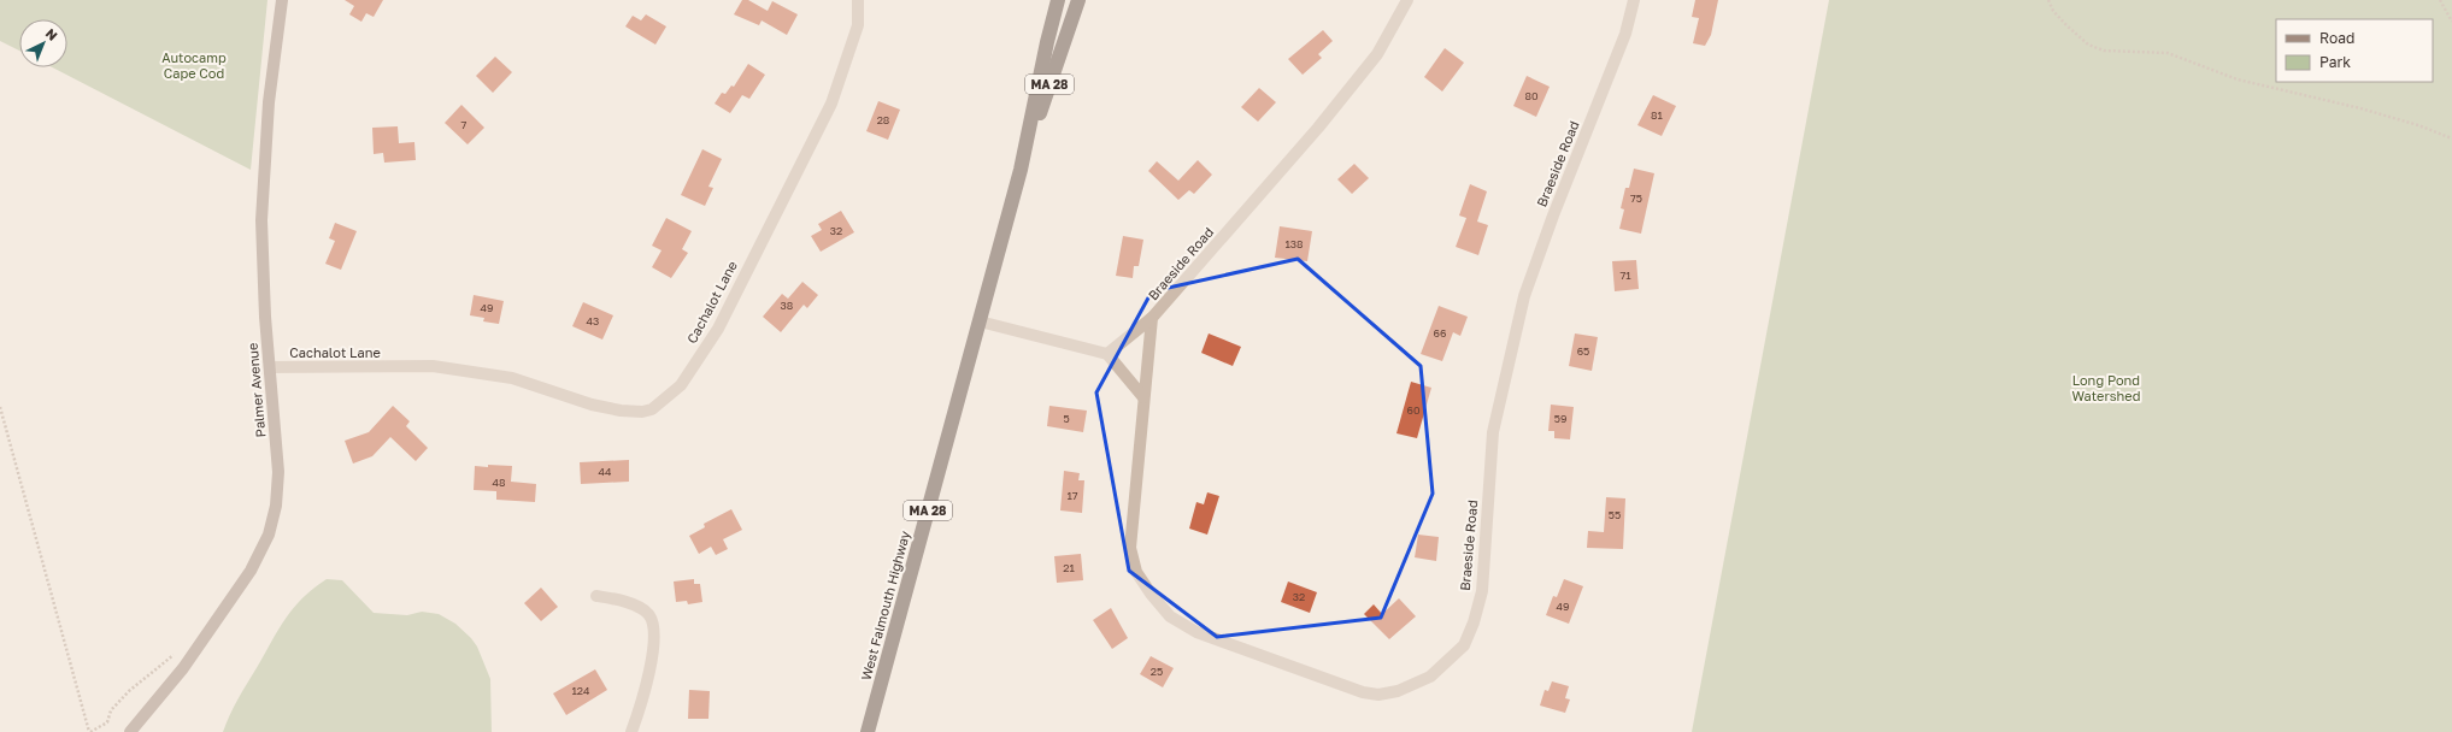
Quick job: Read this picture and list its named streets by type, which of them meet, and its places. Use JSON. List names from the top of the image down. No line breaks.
{"streets":{"highway":["MA 28","West Falmouth Highway"],"main road":["Palmer Avenue"],"street":["Braeside Road","Cachalot Lane"]},"crossings":[["MA 28","West Falmouth Highway"],["Cachalot Lane","Palmer Avenue"]],"parks":["Autocamp Cape Cod","Long Pond Watershed"],"house_numbers":["80","81","28","7","75","32","138","71","38","49","43","66","65","60","5","59","44","48","17","55","21","32","49","25","124"],"legend":["Road","Park"],"north":"top right"}
